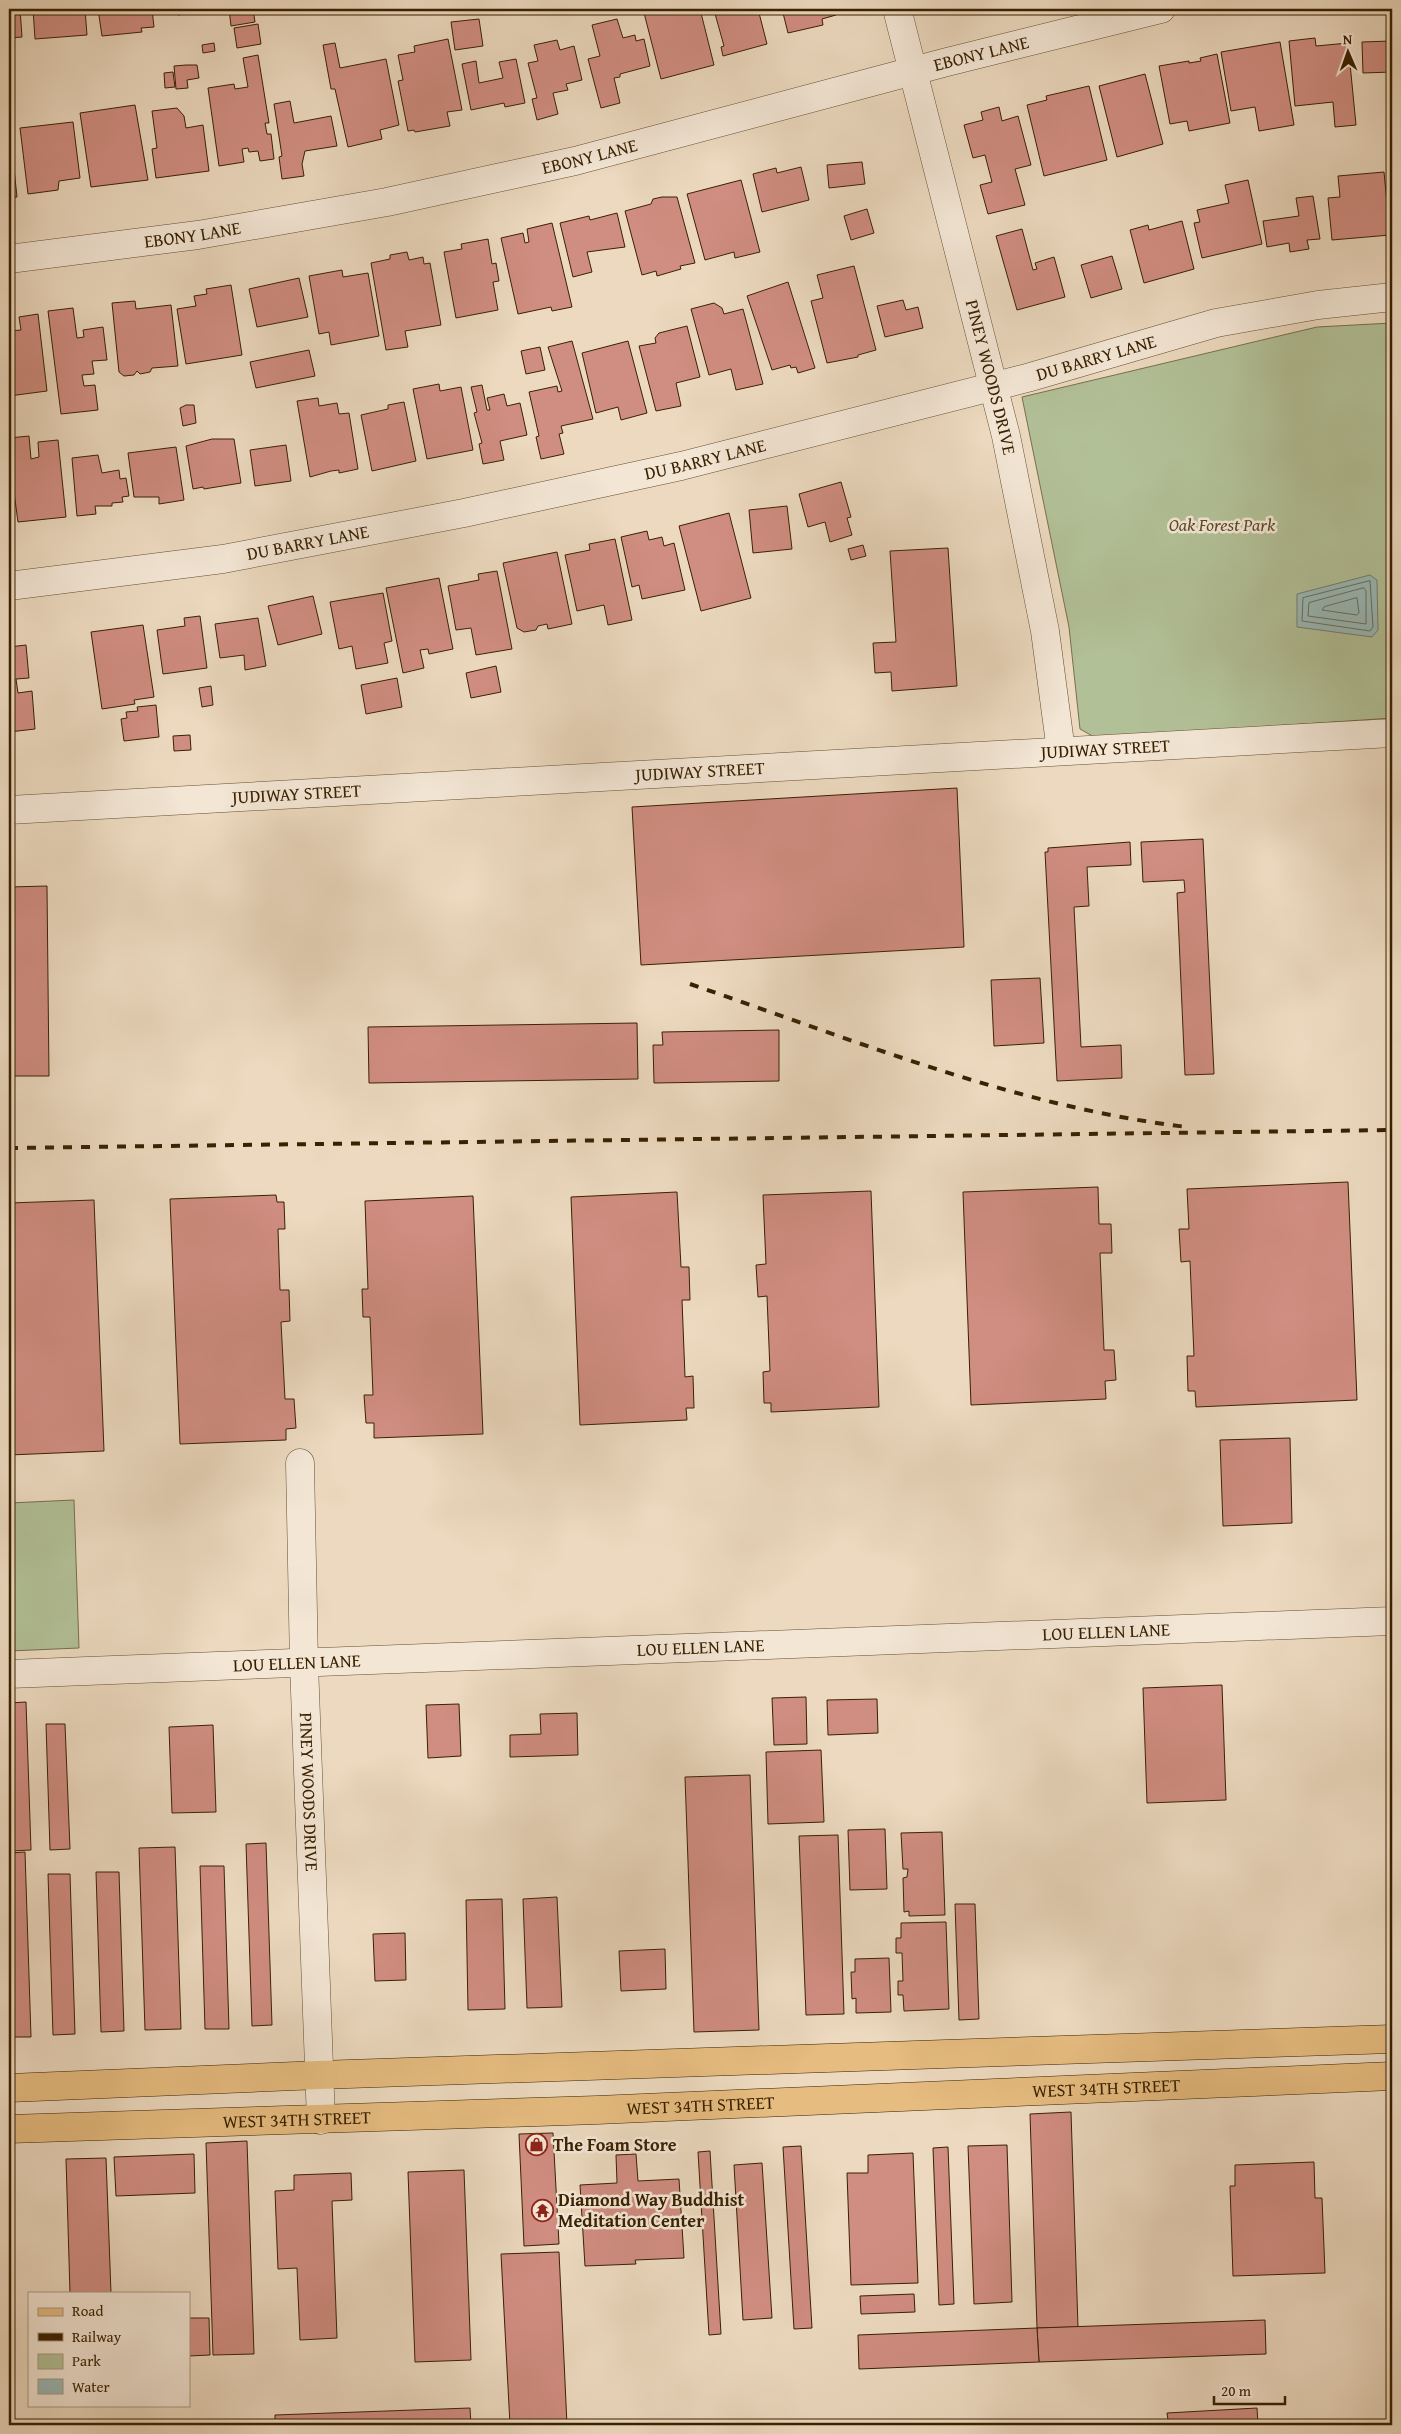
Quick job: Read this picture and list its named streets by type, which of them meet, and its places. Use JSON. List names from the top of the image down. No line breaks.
{"streets":{"main road":["WEST 34TH STREET"],"street":["EBONY LANE","DU BARRY LANE","PINEY WOODS DRIVE","JUDIWAY STREET","LOU ELLEN LANE"]},"crossings":[["EBONY LANE","PINEY WOODS DRIVE"],["DU BARRY LANE","PINEY WOODS DRIVE"],["PINEY WOODS DRIVE","JUDIWAY STREET"],["PINEY WOODS DRIVE","LOU ELLEN LANE"],["PINEY WOODS DRIVE","WEST 34TH STREET"]],"parks":["Oak Forest Park"],"places":{"shop":["The Foam Store"],"temple":["Diamond Way Buddhist Meditation Center"]},"legend":["Road","Railway","Park","Water"],"scale_bar":"20 m","north":"top"}
